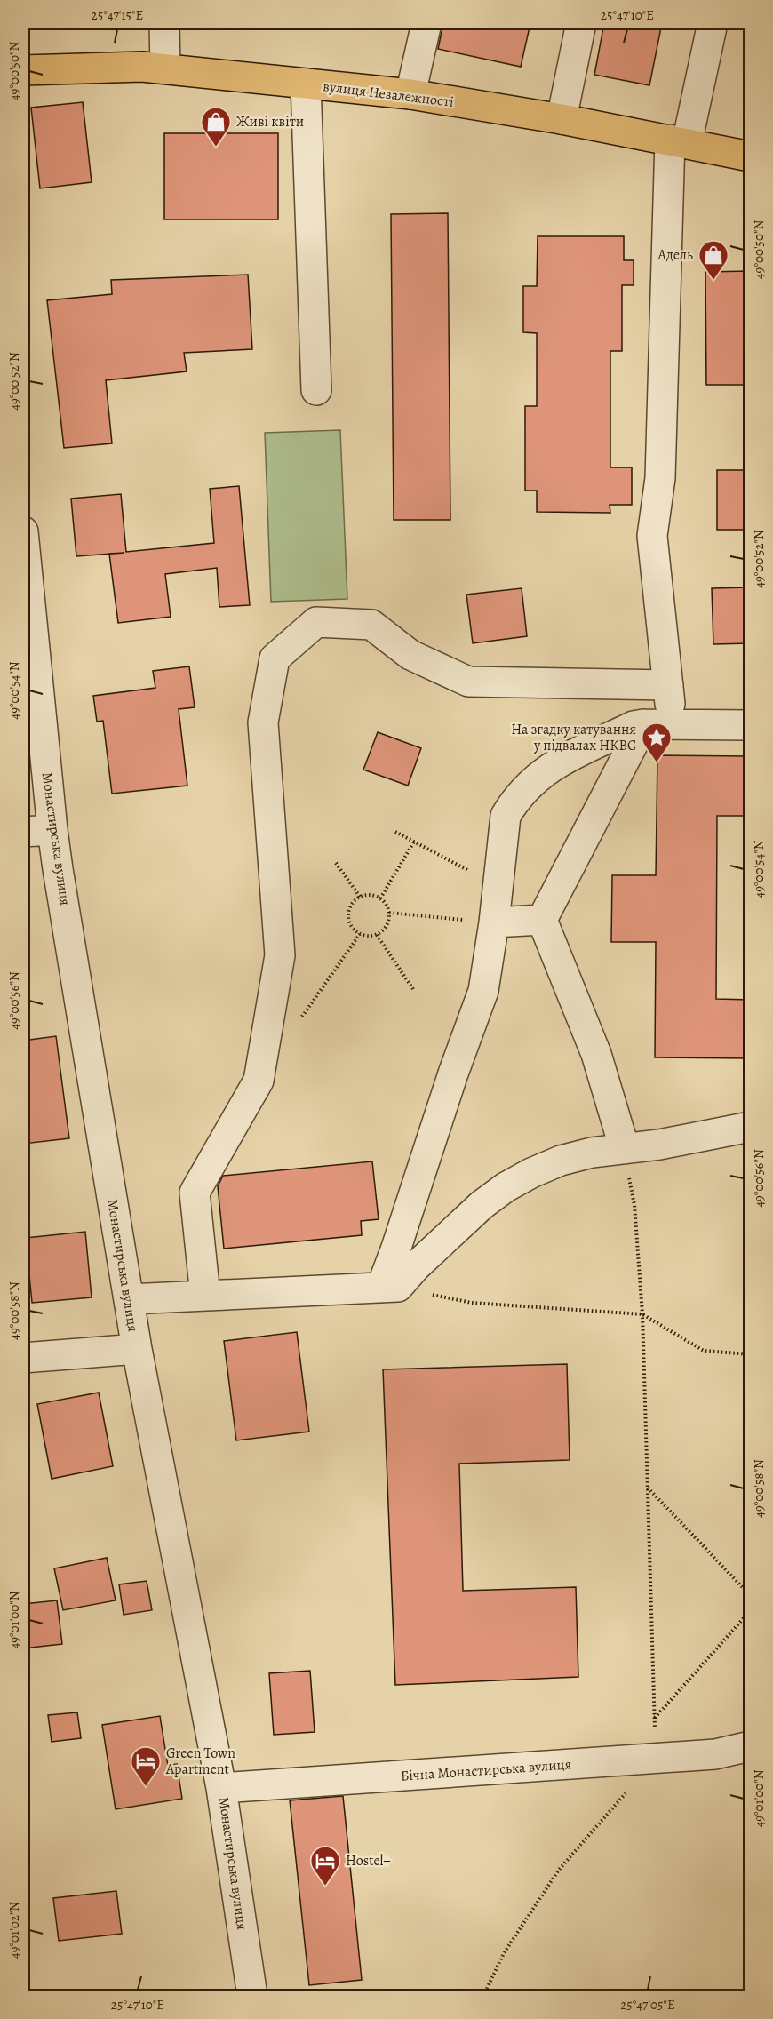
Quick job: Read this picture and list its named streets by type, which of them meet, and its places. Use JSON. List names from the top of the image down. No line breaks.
{"streets":{"main road":["вулиця Незалежності"],"street":["Монастирська вулиця","Бічна Монастирська вулиця"]},"crossings":[["Монастирська вулиця","Бічна Монастирська вулиця"]],"places":{"shop":["Живі квіти","Адель"],"place":["На згадку катування у підвалах НКВС"],"hotel":["Green Town Apartment","Hostel+"]},"coordinates":["25°47'15\"E","25°47'10\"E","49°00'50\"N","49°00'52\"N","49°00'54\"N","49°00'56\"N","49°00'58\"N","49°01'00\"N","49°01'02\"N","25°47'05\"E"]}
